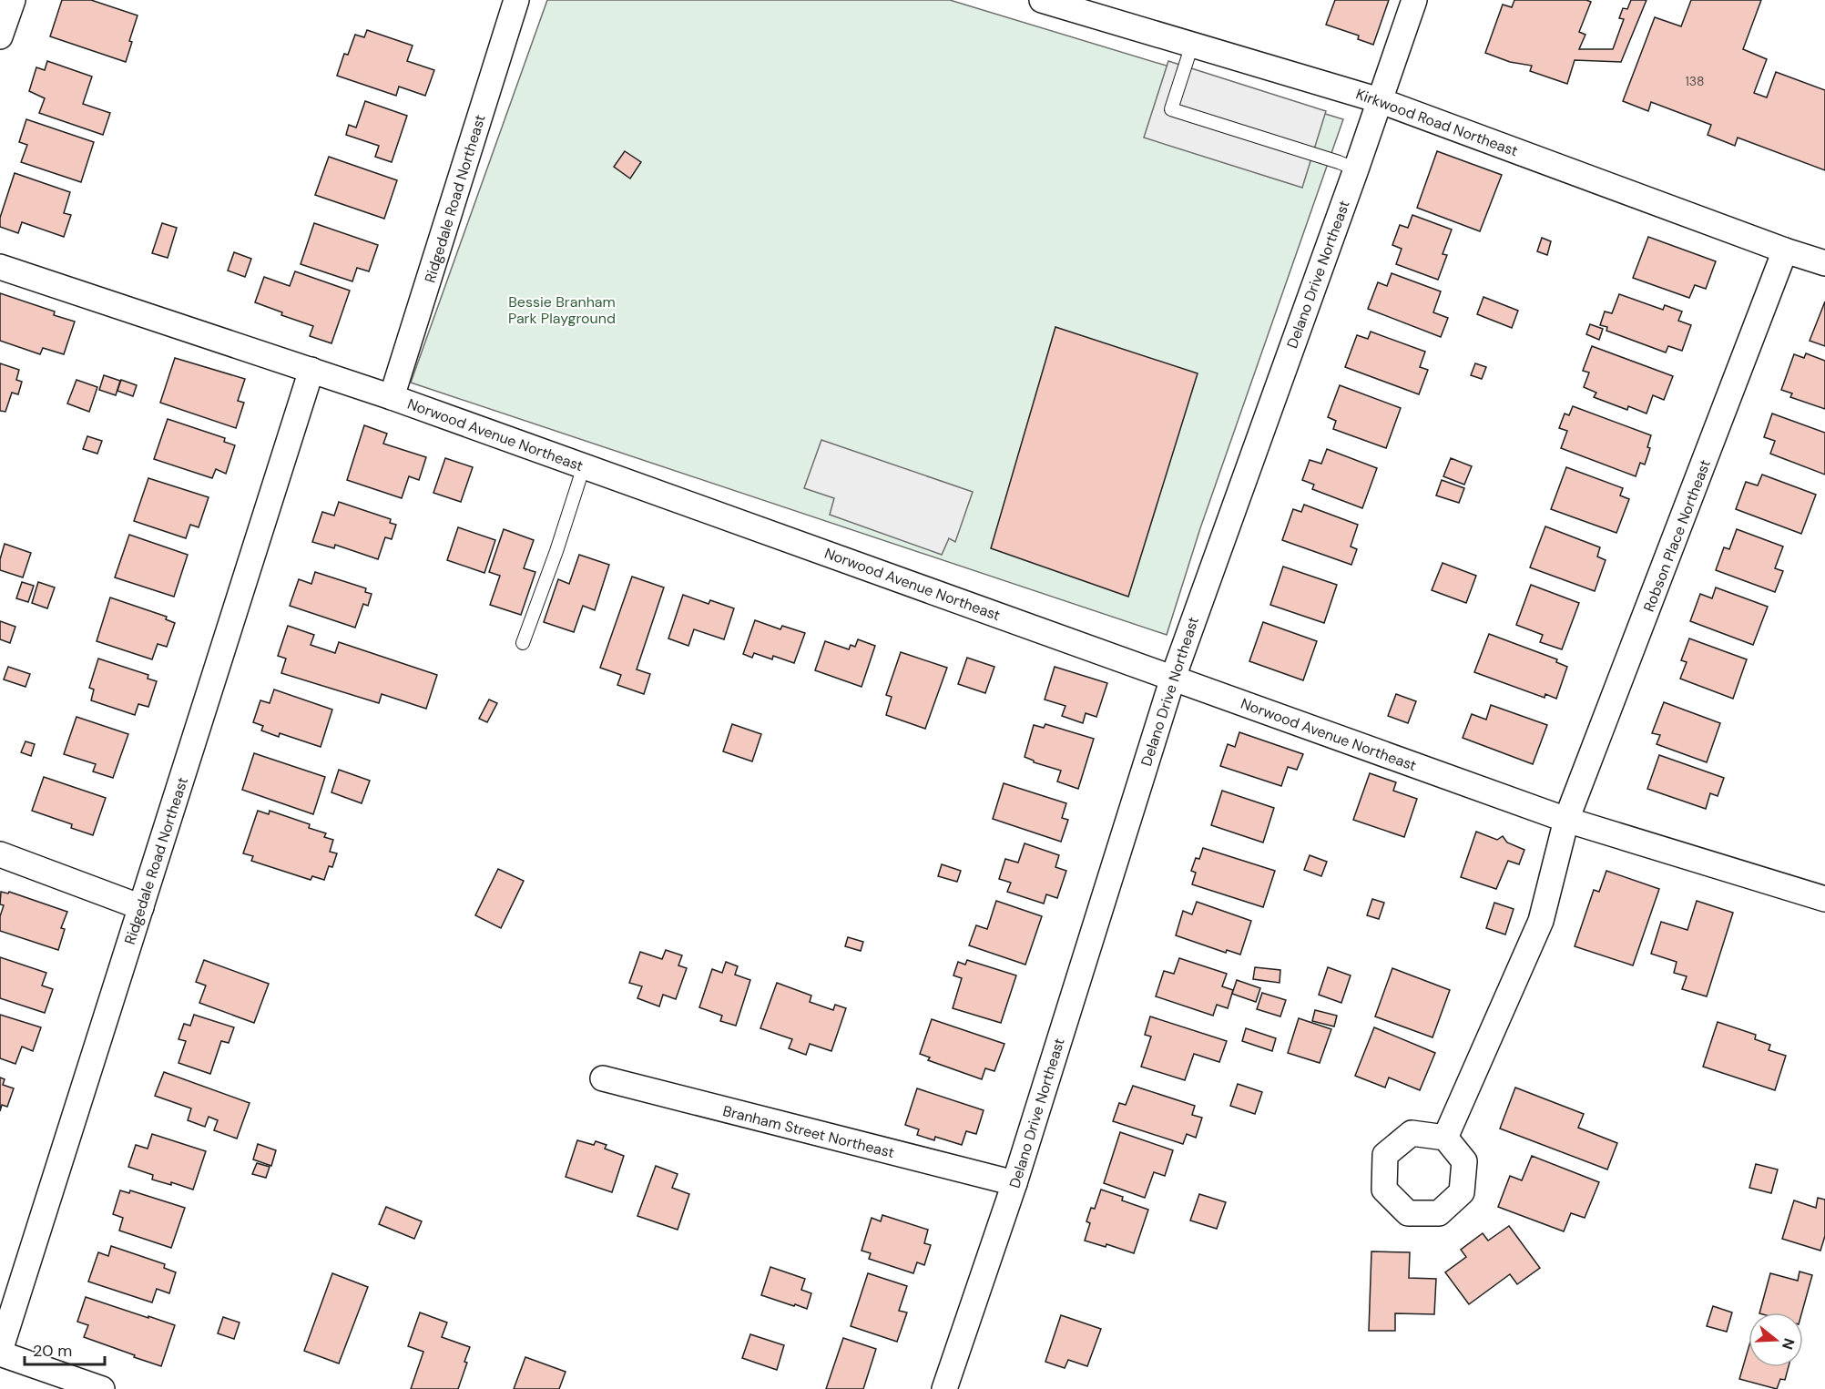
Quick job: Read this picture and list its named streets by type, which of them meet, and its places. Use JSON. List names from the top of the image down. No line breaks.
{"streets":{"street":["Kirkwood Road Northeast","Ridgedale Road Northeast","Delano Drive Northeast","Norwood Avenue Northeast","Robson Place Northeast","Branham Street Northeast"]},"crossings":[["Kirkwood Road Northeast","Delano Drive Northeast"],["Kirkwood Road Northeast","Robson Place Northeast"],["Ridgedale Road Northeast","Norwood Avenue Northeast"],["Delano Drive Northeast","Norwood Avenue Northeast"],["Delano Drive Northeast","Branham Street Northeast"],["Norwood Avenue Northeast","Robson Place Northeast"]],"parks":["Bessie Branham Park Playground"],"house_numbers":["138"],"scale_bar":"20 m","north":"right"}
